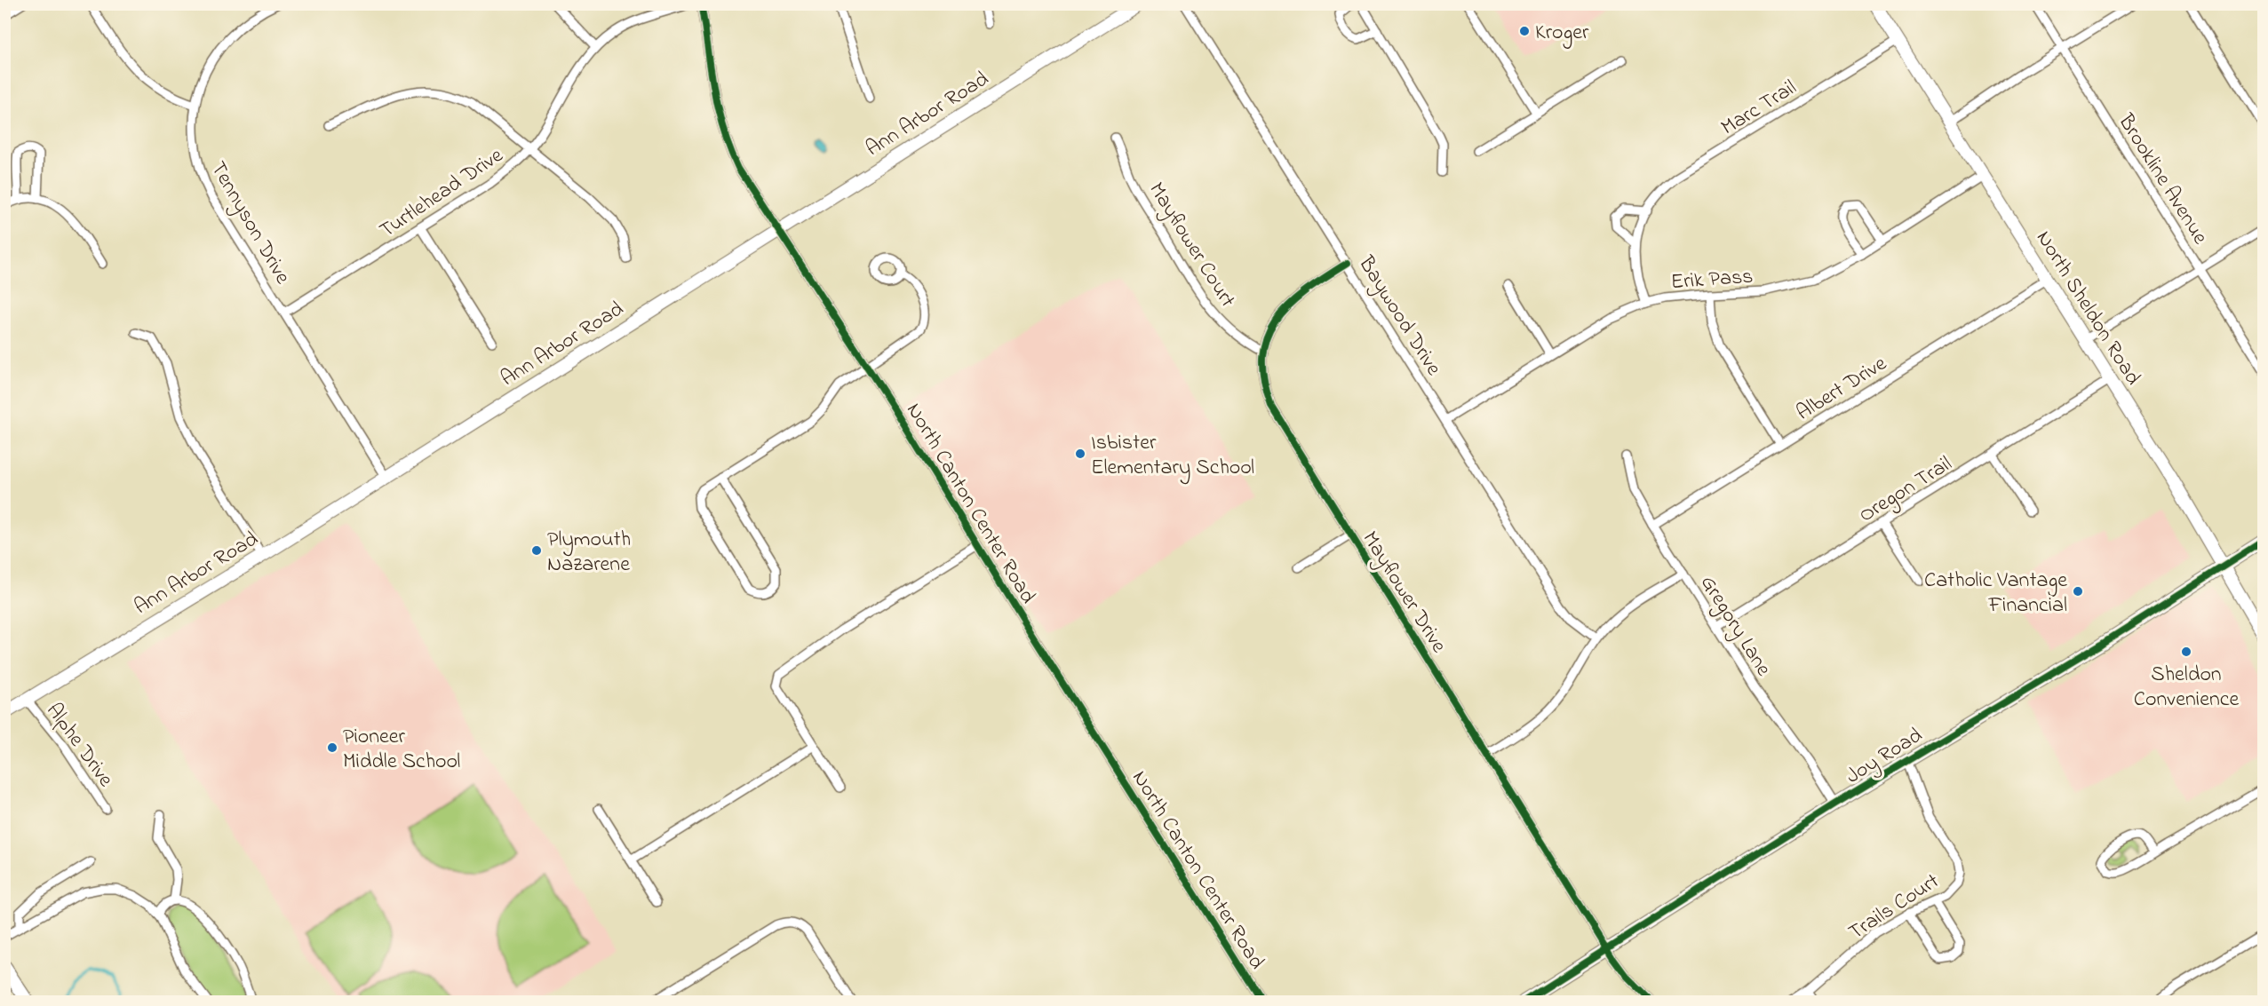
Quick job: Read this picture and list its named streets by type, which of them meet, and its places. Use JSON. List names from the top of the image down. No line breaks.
{"streets":{"main road":["Ann Arbor Road","North Sheldon Road","Joy Road"],"street":["Marc Trail","Brookline Avenue","Turtlehead Drive","Tennyson Drive","Mayflower Court","Erik Pass","Baywood Drive","Albert Drive","Oregon Trail","North Canton Center Road","Mayflower Drive","Gregory Lane","Alphe Drive","Trails Court"]},"crossings":[["Marc Trail","Erik Pass"],["Marc Trail","North Sheldon Road"],["Ann Arbor Road","Tennyson Drive"],["Ann Arbor Road","North Canton Center Road"],["Ann Arbor Road","Alphe Drive"],["Turtlehead Drive","Tennyson Drive"],["Mayflower Court","Mayflower Drive"],["Erik Pass","North Sheldon Road"],["Erik Pass","Baywood Drive"],["North Sheldon Road","Albert Drive"],["North Sheldon Road","Oregon Trail"],["North Sheldon Road","Joy Road"],["Baywood Drive","Mayflower Drive"],["Albert Drive","Gregory Lane"],["Oregon Trail","Gregory Lane"],["Mayflower Drive","Joy Road"],["Gregory Lane","Joy Road"],["Joy Road","Trails Court"]],"places":["Kroger","Isbister Elementary School","Plymouth Nazarene","Catholic Vantage Financial","Sheldon Convenience","Pioneer Middle School"]}
